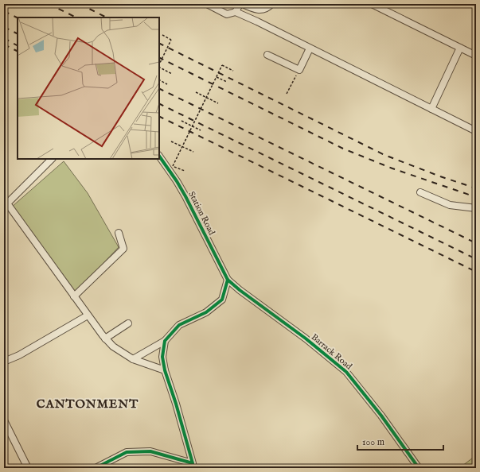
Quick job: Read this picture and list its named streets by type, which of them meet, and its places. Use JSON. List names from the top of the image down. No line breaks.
{"streets":{"street":["Station Road","Barrack Road"]},"crossings":[["Station Road","Barrack Road"]],"districts":["CANTONMENT"],"scale_bar":"100 m"}
